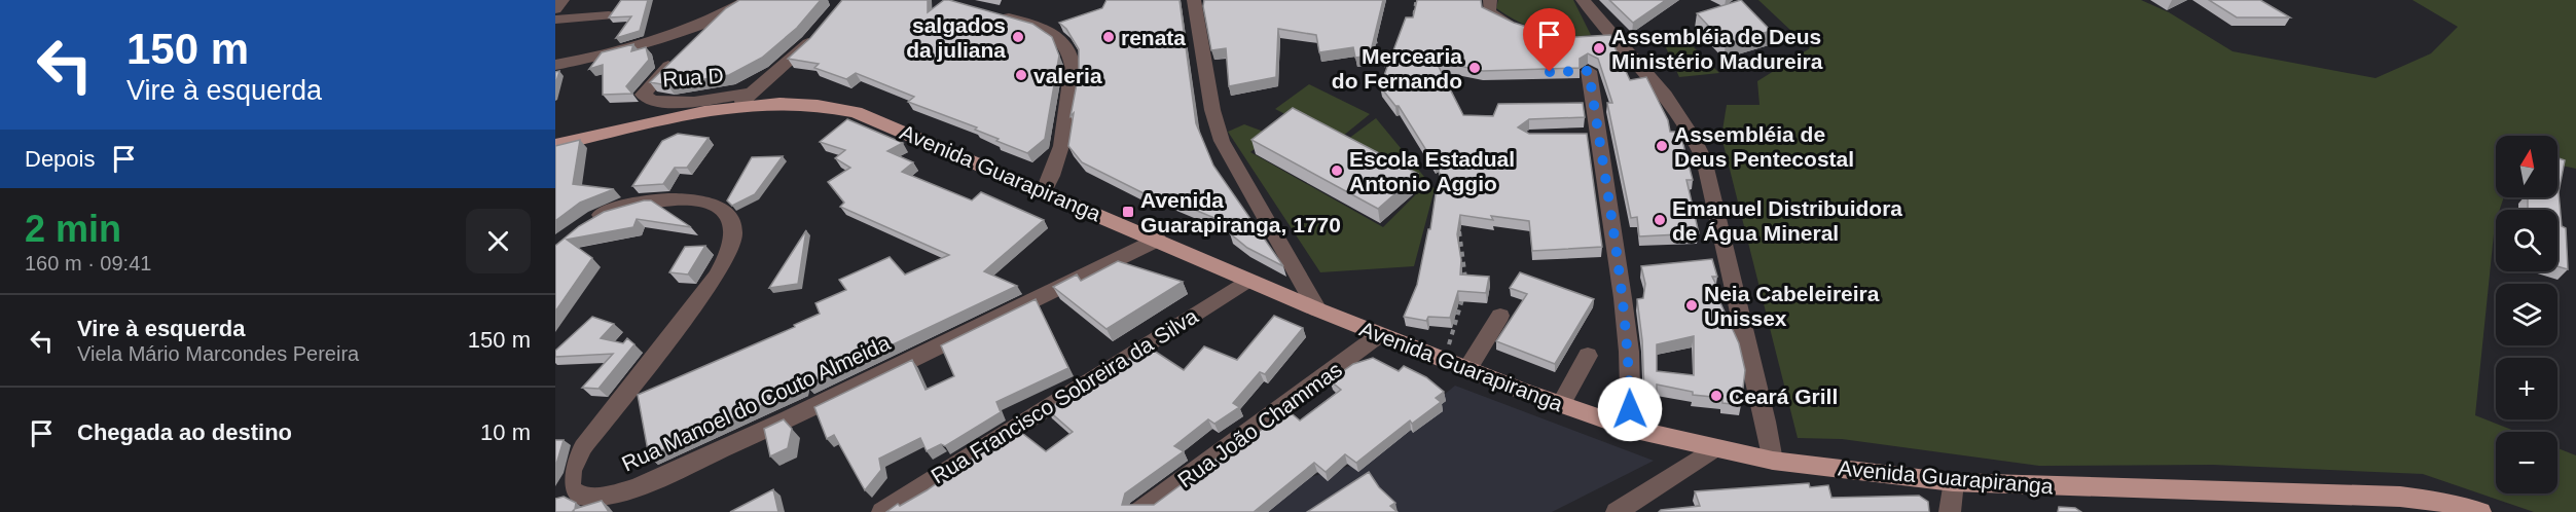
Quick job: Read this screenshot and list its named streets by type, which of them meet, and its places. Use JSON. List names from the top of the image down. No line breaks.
{"streets":{"main road":["Avenida Guarapiranga"],"street":["Rua D","Rua Francisco Sobreira da Silva","Rua Manoel do Couto Almeida","Rua João Chammas"]},"crossings":[["Rua D","Avenida Guarapiranga"],["Avenida Guarapiranga","Rua Francisco Sobreira da Silva"],["Avenida Guarapiranga","Rua Manoel do Couto Almeida"],["Avenida Guarapiranga","Rua João Chammas"]],"places":{"other":["salgados da juliana","renata","Assembléia de Deus Ministério Madureira","Mercearia do Fernando","valeria","Assembléia de Deus Pentecostal","Escola Estadual Antonio Aggio","Emanuel Distribuidora de Água Mineral","Neia Cabeleireira Unissex","Ceará Grill"],"transit":["Avenida Guarapiranga, 1770"]},"north":"top","page":{"turn":["150 m","Vire à esquerda"],"then":"Depois","map_buttons":["+","−"],"heading":["2 min","160 m · 09:41"],"list":[{"name":"Vire à esquerda","note":"Viela Mário Marcondes Pereira","value":"150 m"},{"name":"Chegada ao destino","value":"10 m"}]}}
